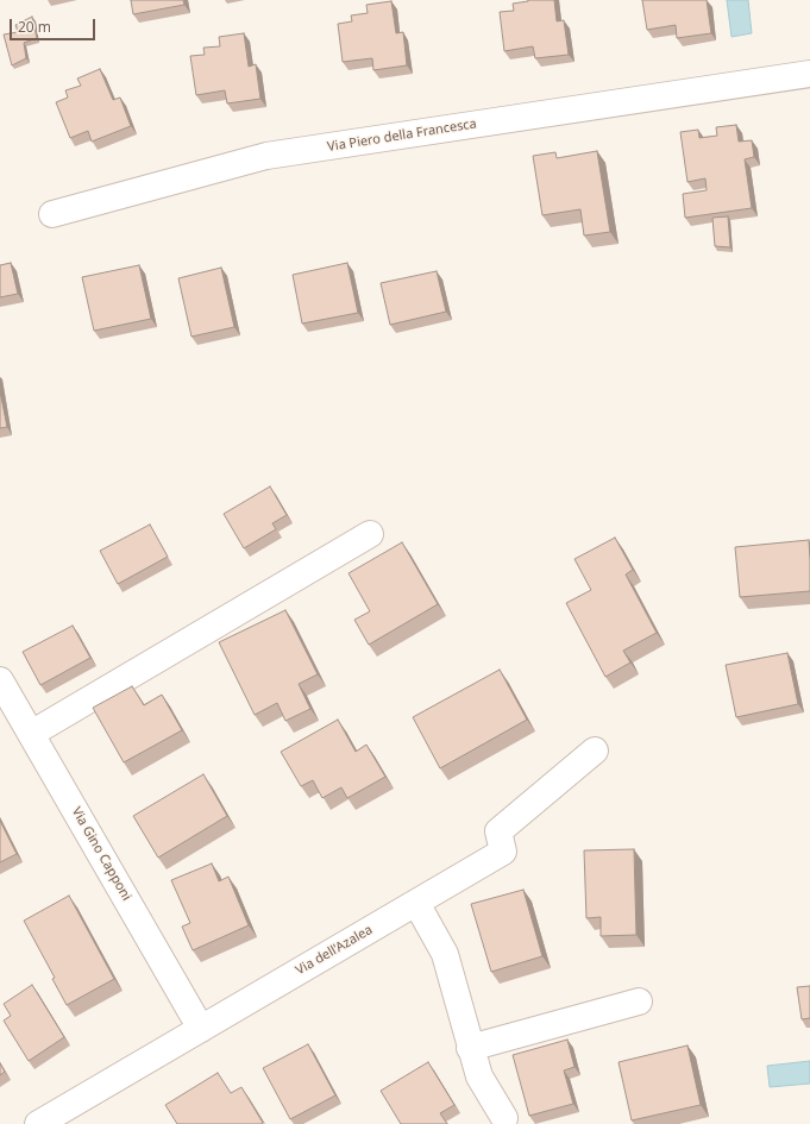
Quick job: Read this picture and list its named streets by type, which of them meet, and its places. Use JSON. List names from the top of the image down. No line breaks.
{"streets":{"street":["Via Piero della Francesca","Via Gino Capponi","Via dell'Azalea"]},"crossings":[["Via Gino Capponi","Via dell'Azalea"]],"scale_bar":"20 m"}
